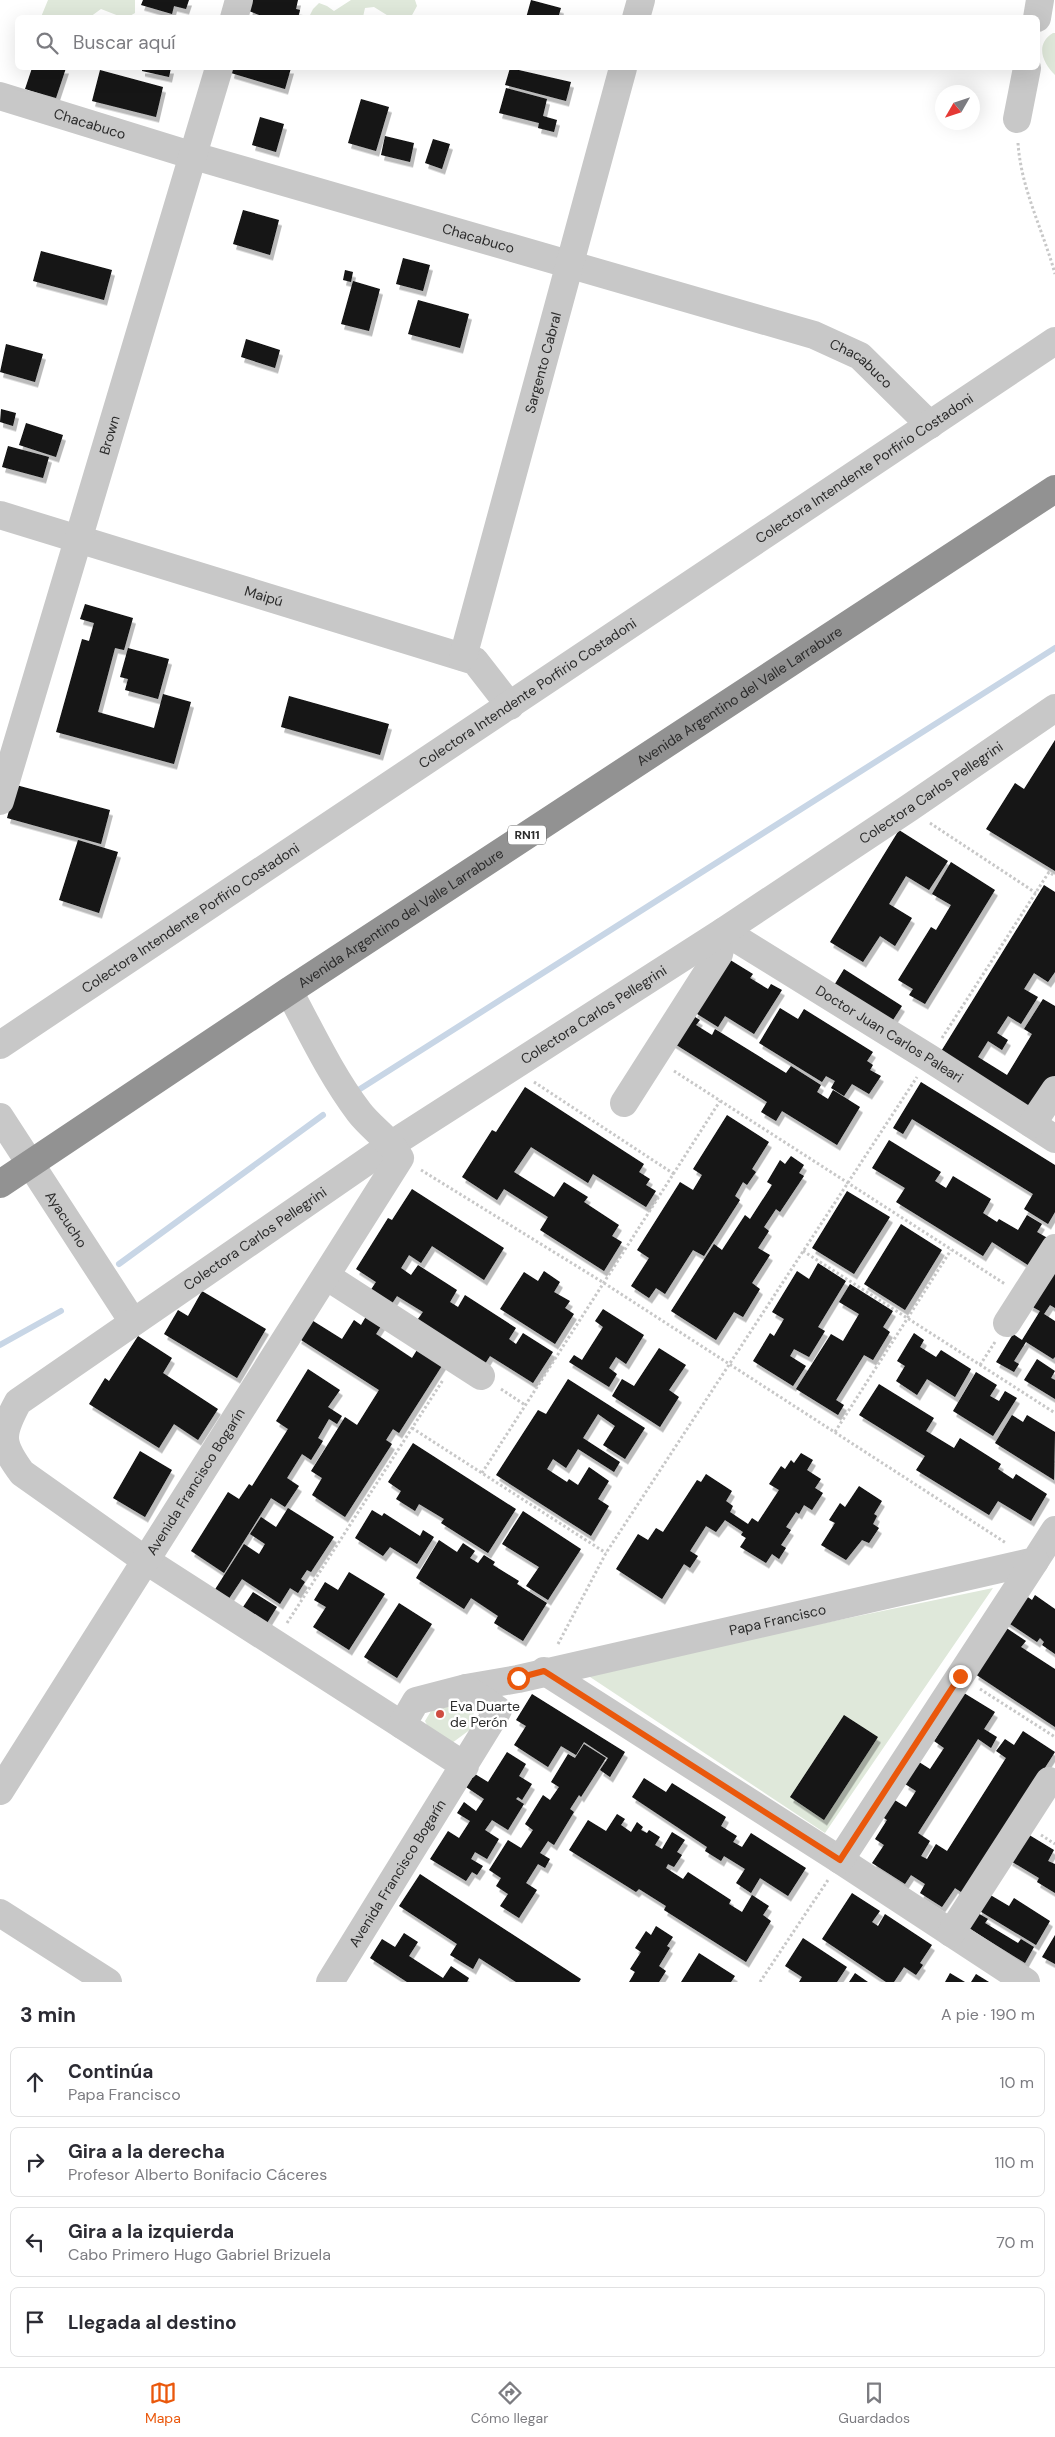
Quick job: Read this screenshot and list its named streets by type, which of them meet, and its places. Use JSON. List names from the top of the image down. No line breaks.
{"streets":{"highway":["Avenida Argentino del Valle Larrabure","RN11"],"street":["Chacabuco","Sargento Cabral","Brown","Colectora Intendente Porfirio Costadoni","Maipú","Colectora Carlos Pellegrini","Doctor Juan Carlos Paleari","Ayacucho","Avenida Francisco Bogarín","Papa Francisco"]},"crossings":[["Chacabuco","Sargento Cabral"],["Chacabuco","Brown"],["Chacabuco","Colectora Intendente Porfirio Costadoni"],["Sargento Cabral","Maipú"],["Brown","Maipú"],["Colectora Intendente Porfirio Costadoni","Maipú"],["Avenida Argentino del Valle Larrabure","Ayacucho"],["Colectora Carlos Pellegrini","Doctor Juan Carlos Paleari"],["Colectora Carlos Pellegrini","Ayacucho"],["Colectora Carlos Pellegrini","Avenida Francisco Bogarín"],["Avenida Francisco Bogarín","Papa Francisco"]],"places":["Eva Duarte de Perón"],"north":"bottom left","page":{"search":"Buscar aquí","heading":["3 min","A pie · 190 m"],"list":[["Continúa","Papa Francisco","10 m"],["Gira a la derecha","Profesor Alberto Bonifacio Cáceres","110 m"],["Gira a la izquierda","Cabo Primero Hugo Gabriel Brizuela","70 m"],"Llegada al destino"],"nav":["Mapa","Cómo llegar","Guardados"]}}
